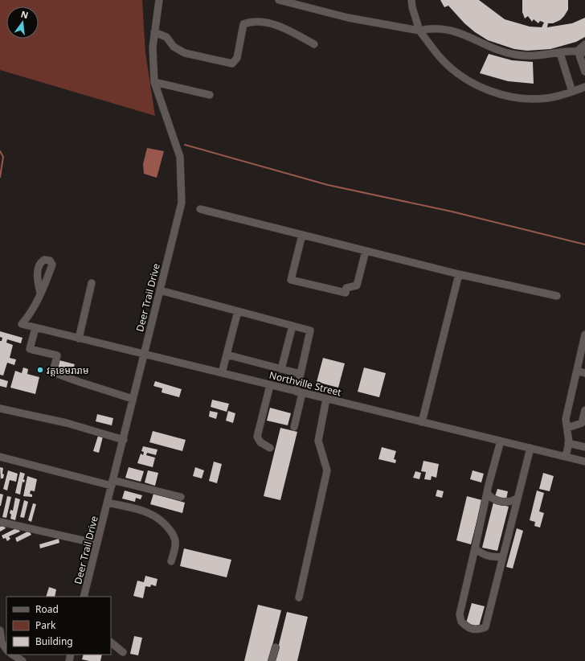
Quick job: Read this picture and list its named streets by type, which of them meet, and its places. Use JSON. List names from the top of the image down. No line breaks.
{"streets":{"street":["Deer Trail Drive","Northville Street"]},"crossings":[["Deer Trail Drive","Northville Street"]],"places":["វត្តខេមរារាម"],"legend":["Road","Park","Building"],"north":"top"}
